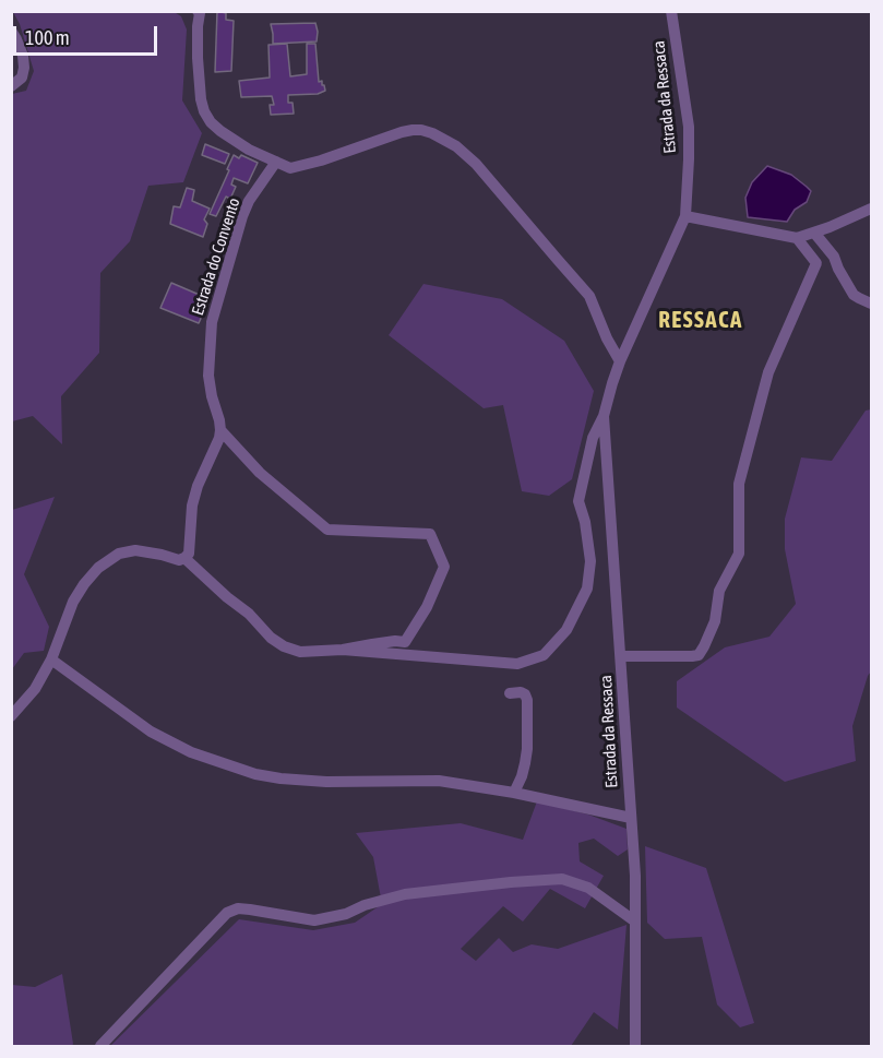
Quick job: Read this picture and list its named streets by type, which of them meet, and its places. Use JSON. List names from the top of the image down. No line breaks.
{"streets":{"street":["Estrada da Ressaca","Estrada do Convento"]},"districts":["RESSACA"],"scale_bar":"100 m"}
